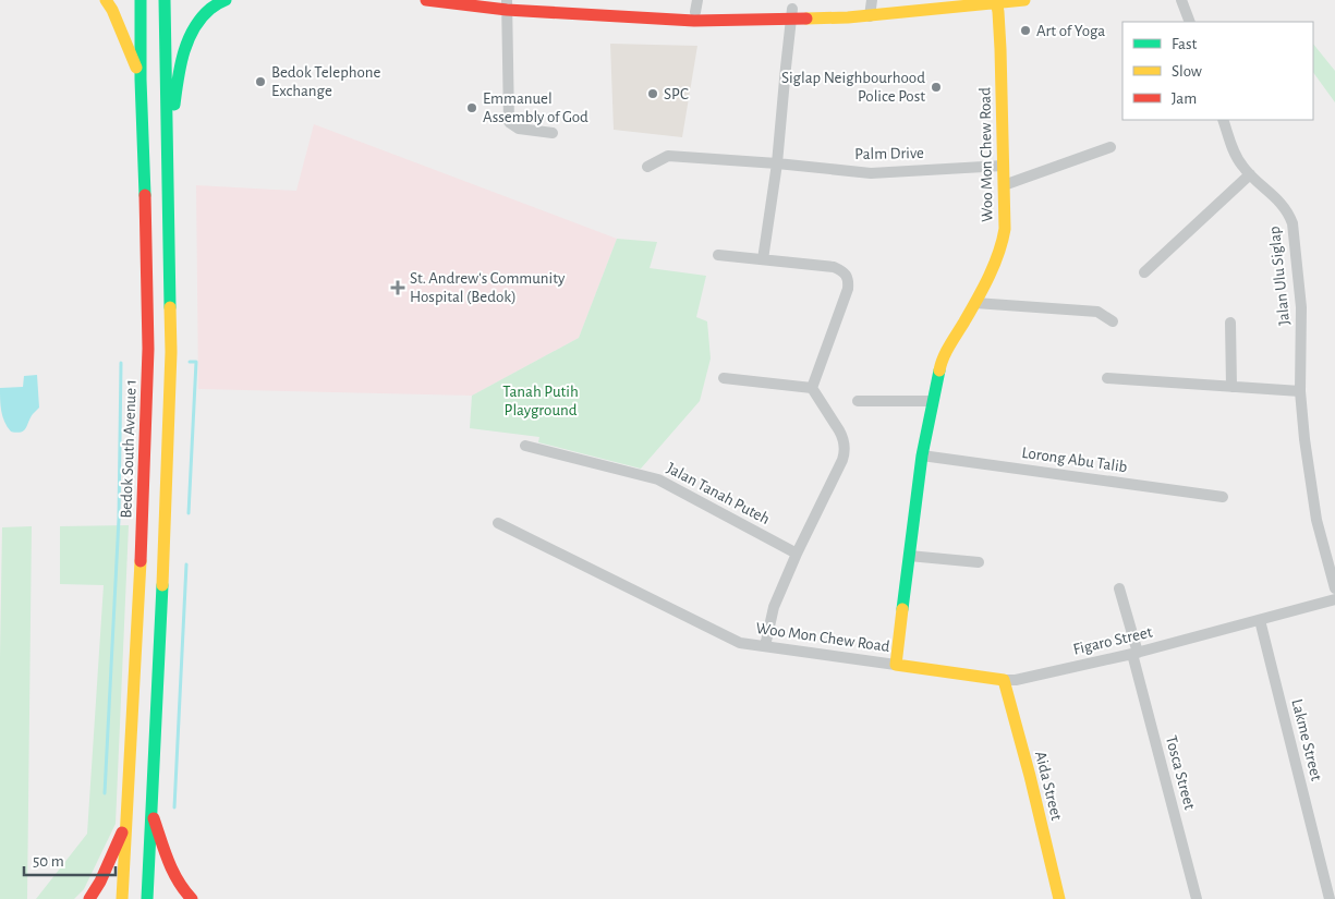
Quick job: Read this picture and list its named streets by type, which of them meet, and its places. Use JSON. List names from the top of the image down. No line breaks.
{"streets":{"main road":["Woo Mon Chew Road","Bedok South Avenue 1","Figaro Street","Aida Street"],"street":["Palm Drive","Jalan Ulu Siglap","Lorong Abu Talib","Jalan Tanah Puteh","Lakme Street","Tosca Street"]},"crossings":[["Palm Drive","Woo Mon Chew Road"],["Woo Mon Chew Road","Lorong Abu Talib"],["Woo Mon Chew Road","Figaro Street"],["Figaro Street","Lakme Street"],["Figaro Street","Tosca Street"],["Figaro Street","Aida Street"]],"parks":["Tanah Putih Playground"],"places":{"other":["Art of Yoga","Bedok Telephone Exchange","Siglap Neighbourhood Police Post","SPC","Emmanuel Assembly of God"],"health":["St. Andrew's Community Hospital (Bedok)"]},"legend":["Fast","Slow","Jam"],"scale_bar":"50 m"}
